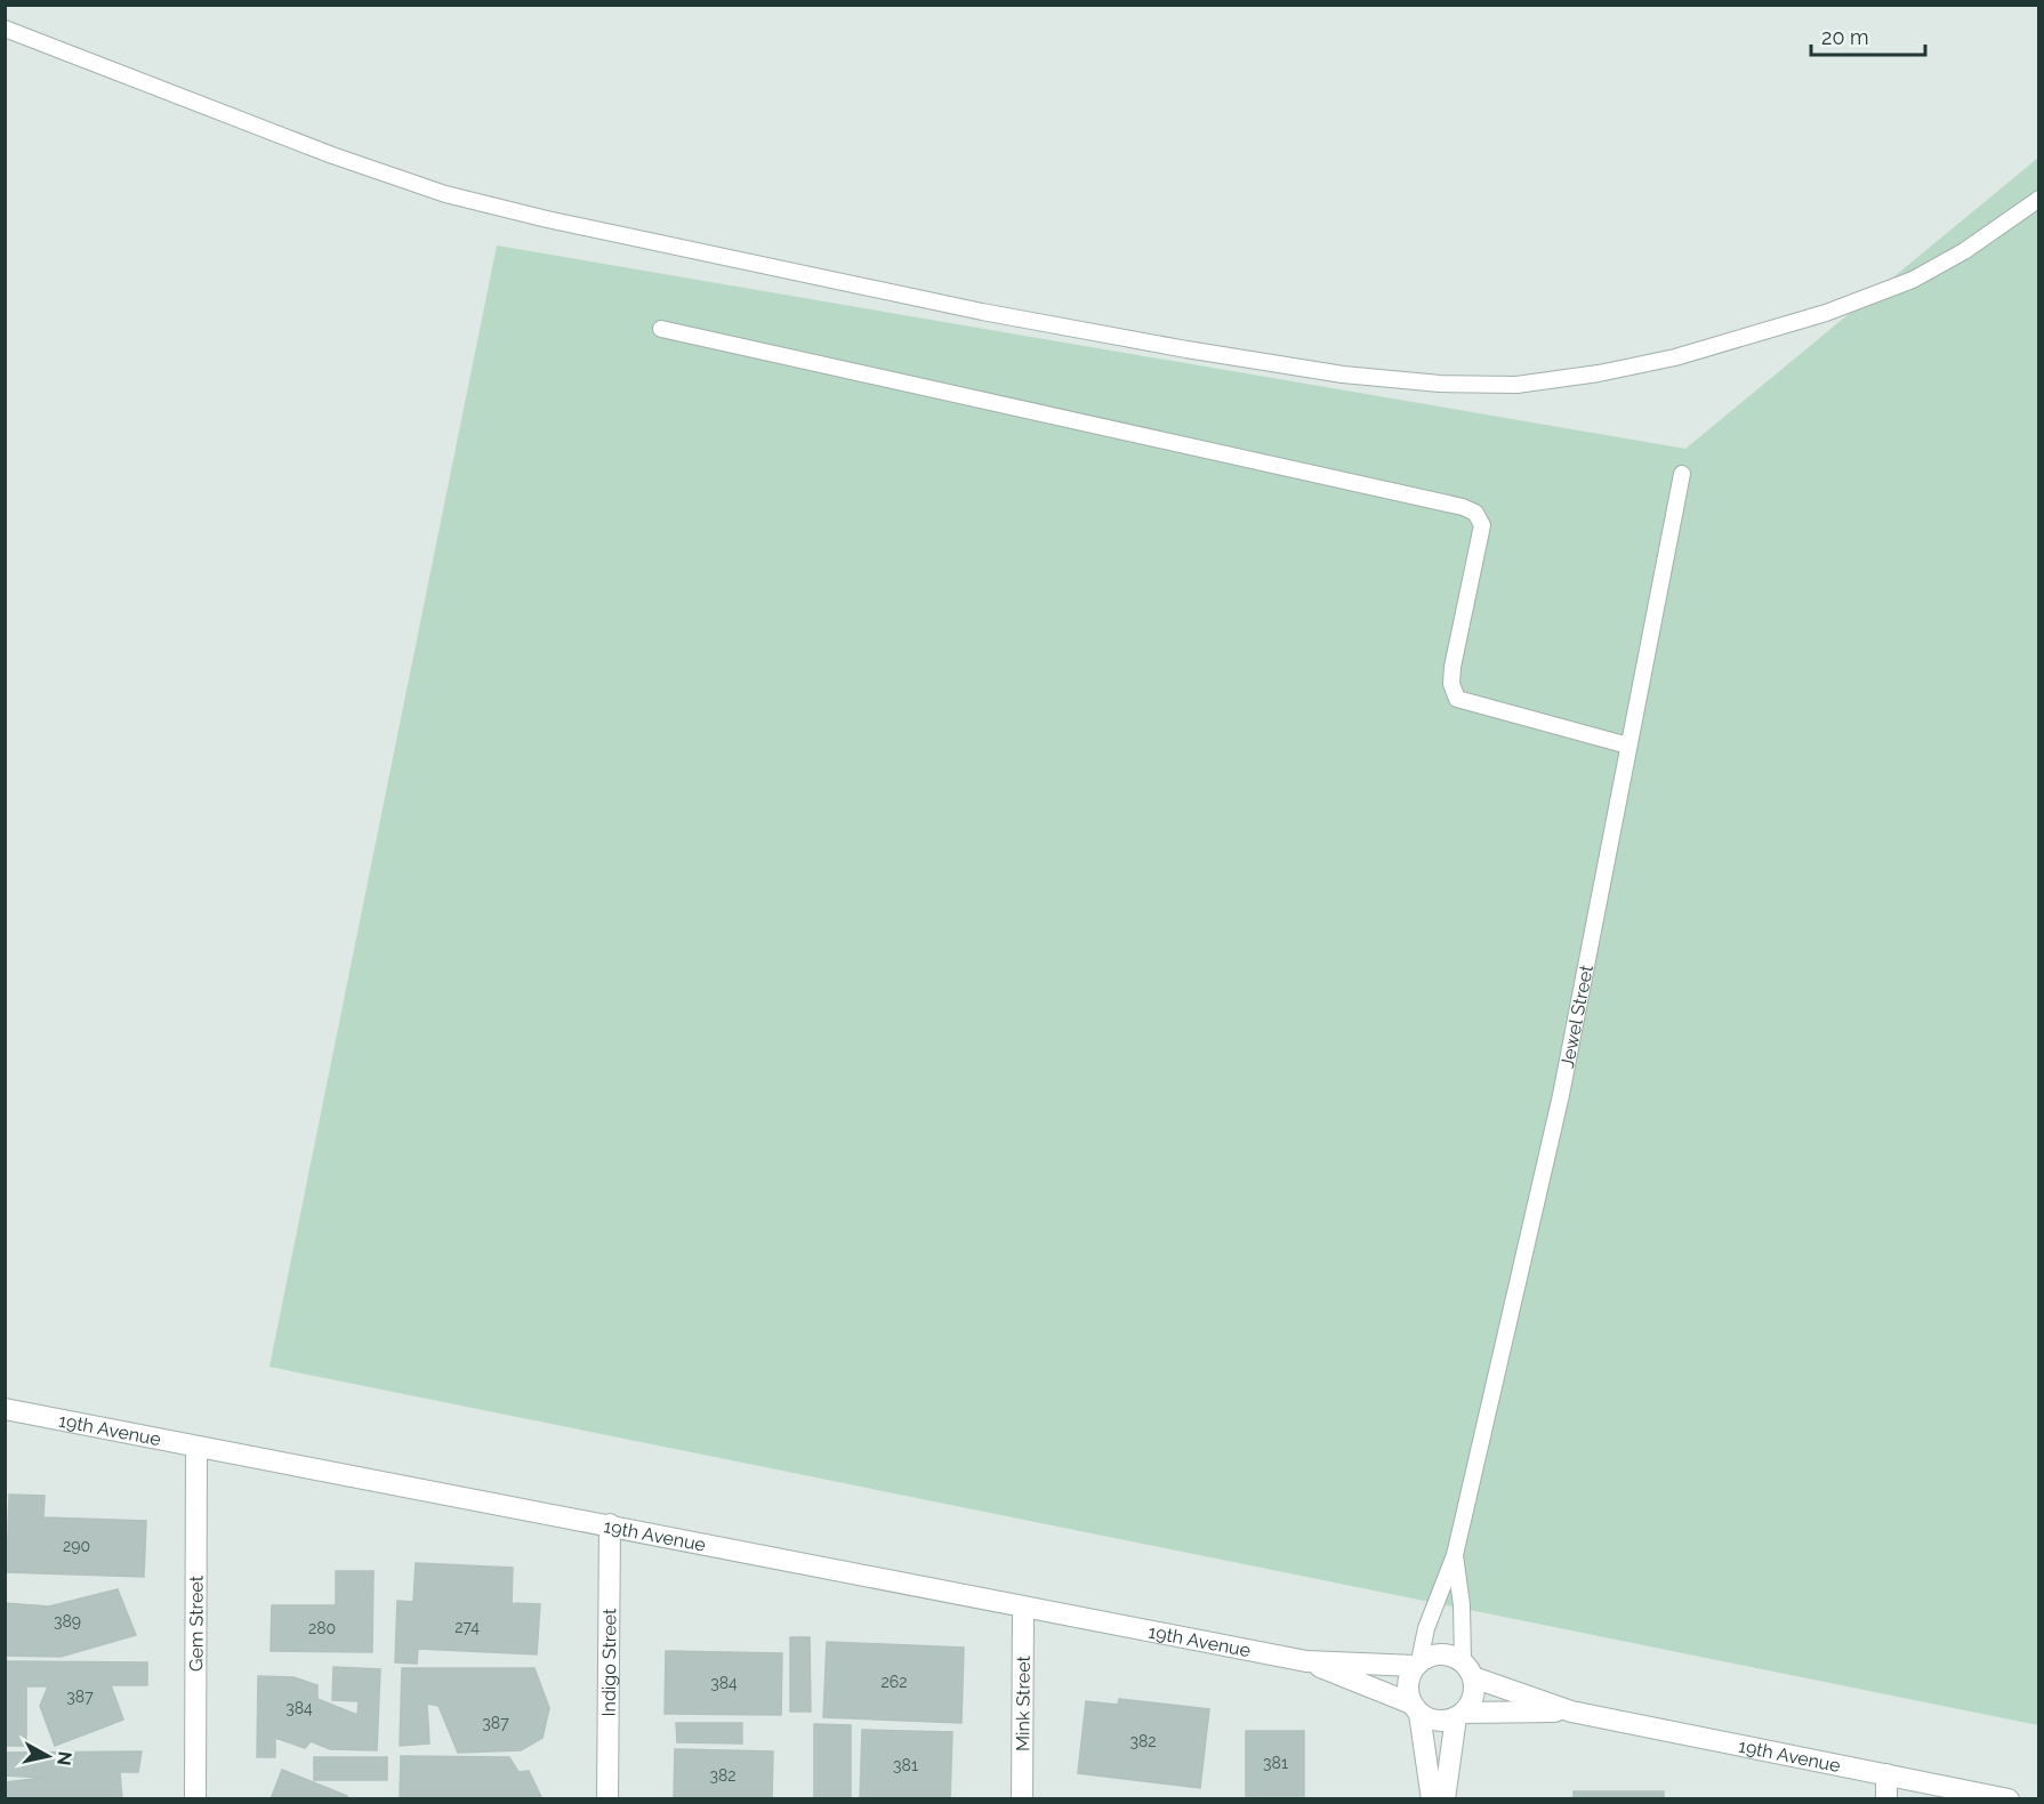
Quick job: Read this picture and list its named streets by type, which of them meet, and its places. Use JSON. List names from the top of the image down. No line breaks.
{"streets":{"street":["19th Avenue","Gem Street","Indigo Street","Mink Street"],"lane":["Jewel Street"]},"crossings":[["Jewel Street","19th Avenue"],["19th Avenue","Gem Street"],["19th Avenue","Indigo Street"],["19th Avenue","Mink Street"]],"house_numbers":["290","389","274","280","262","384","387","384","387","382","381","381","382"],"scale_bar":"20 m","north":"right"}
